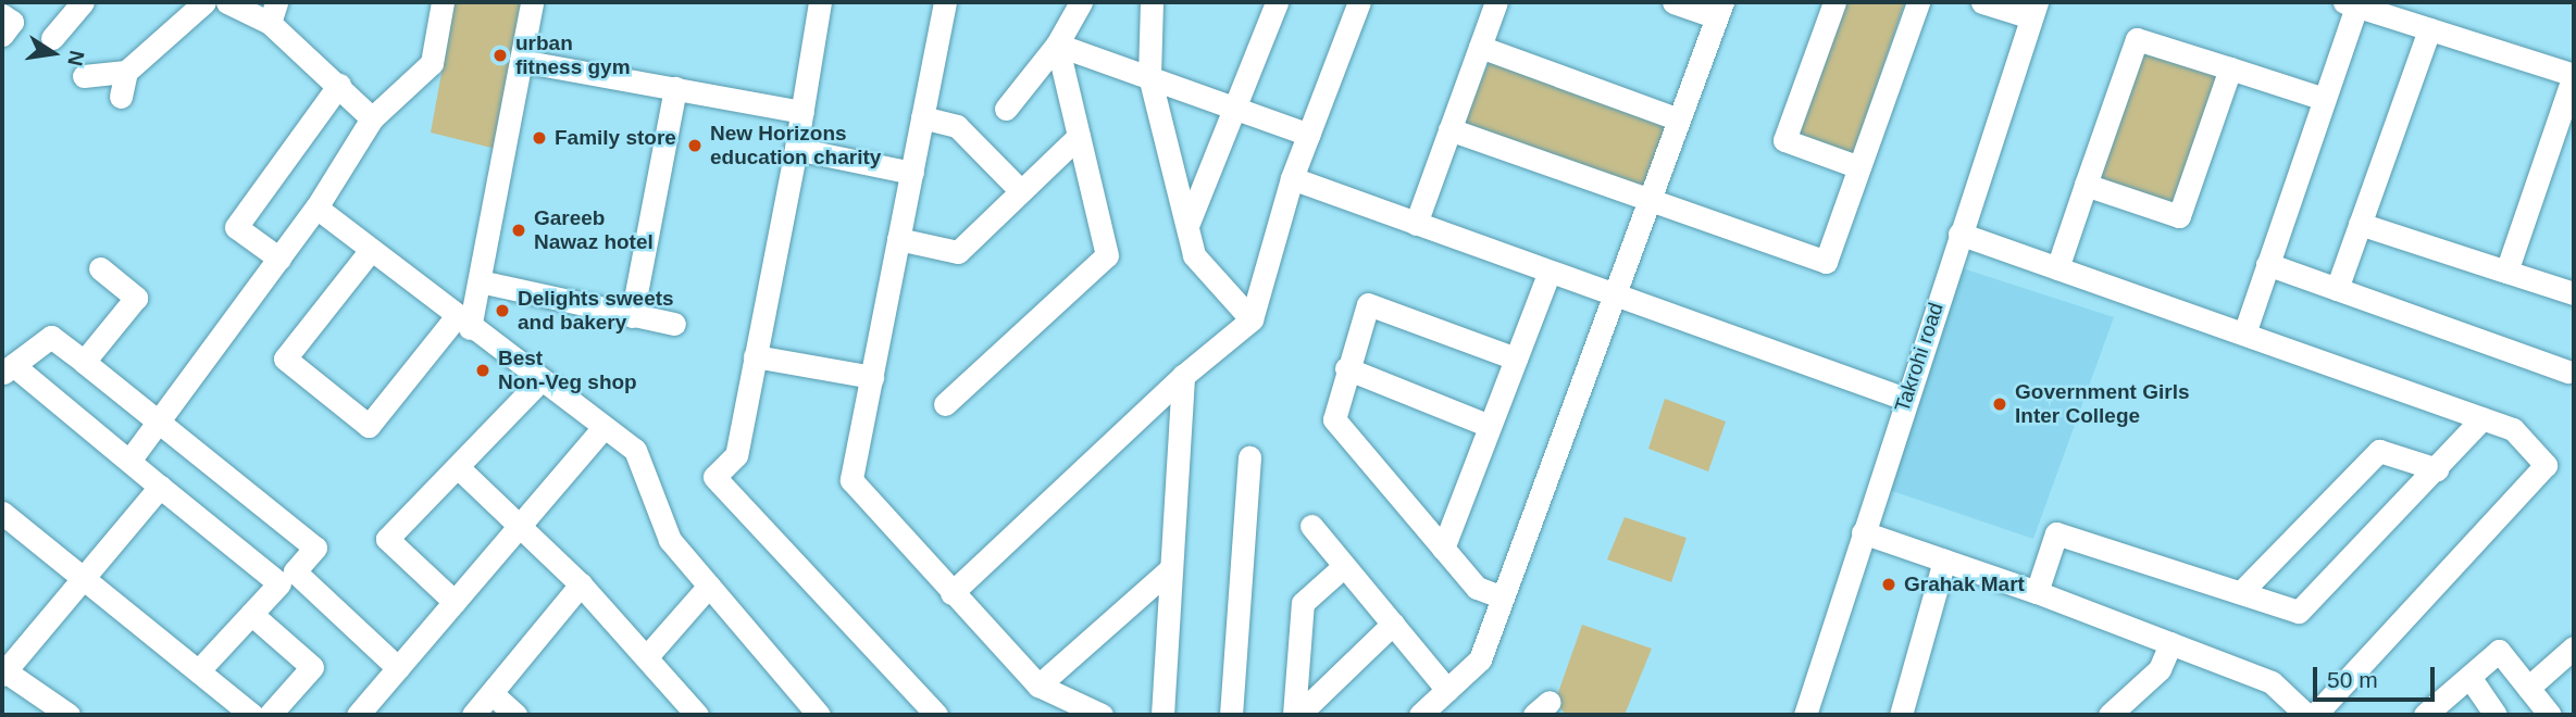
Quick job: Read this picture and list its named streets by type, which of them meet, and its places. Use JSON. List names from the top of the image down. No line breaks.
{"streets":{"street":["Takrohi road"]},"places":["urban fitness gym","Family store","New Horizons education charity","Gareeb Nawaz hotel","Delights sweets and bakery","Best Non-Veg shop","Government Girls Inter College","Grahak Mart"],"scale_bar":"50 m","north":"right"}
